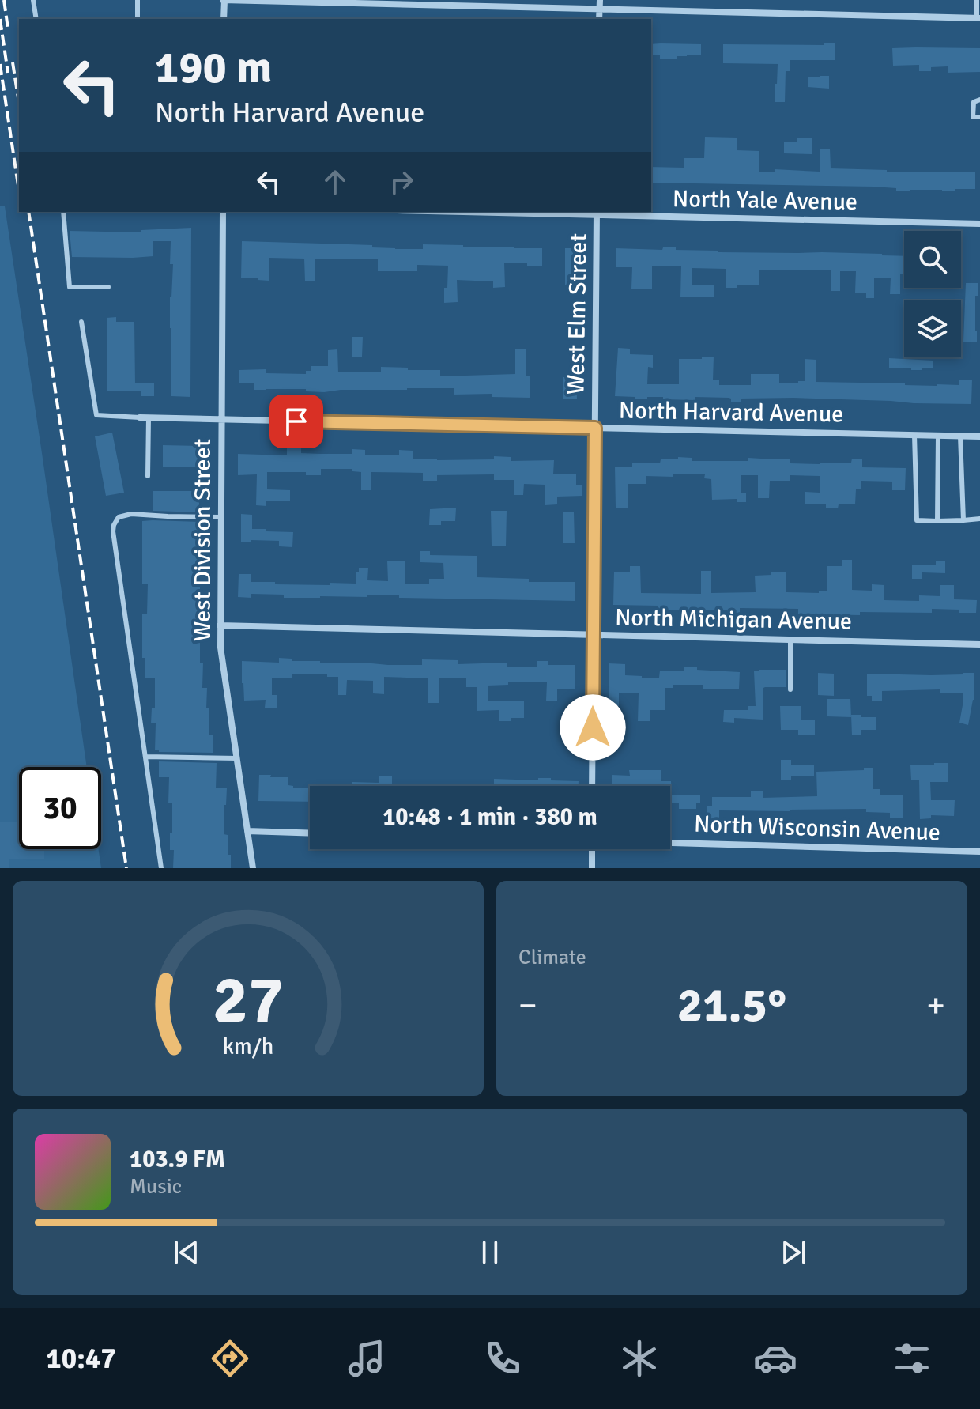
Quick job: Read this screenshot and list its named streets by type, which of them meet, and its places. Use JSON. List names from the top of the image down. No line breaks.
{"streets":{"street":["North Yale Avenue","West Elm Street","North Harvard Avenue","West Division Street","North Michigan Avenue","North Wisconsin Avenue"]},"crossings":[["North Yale Avenue","West Elm Street"],["West Elm Street","North Harvard Avenue"],["West Elm Street","North Michigan Avenue"],["North Harvard Avenue","West Division Street"],["West Division Street","North Michigan Avenue"]],"page":{"turn":["190 m","North Harvard Avenue"],"limit":"30","trip":"10:48 · 1 min · 380 m","tile":"Climate","heat":["−","21.5°","+"],"song":["103.9 FM","Music"],"tabs":"10:47","gauge":["27","km/h"]}}
